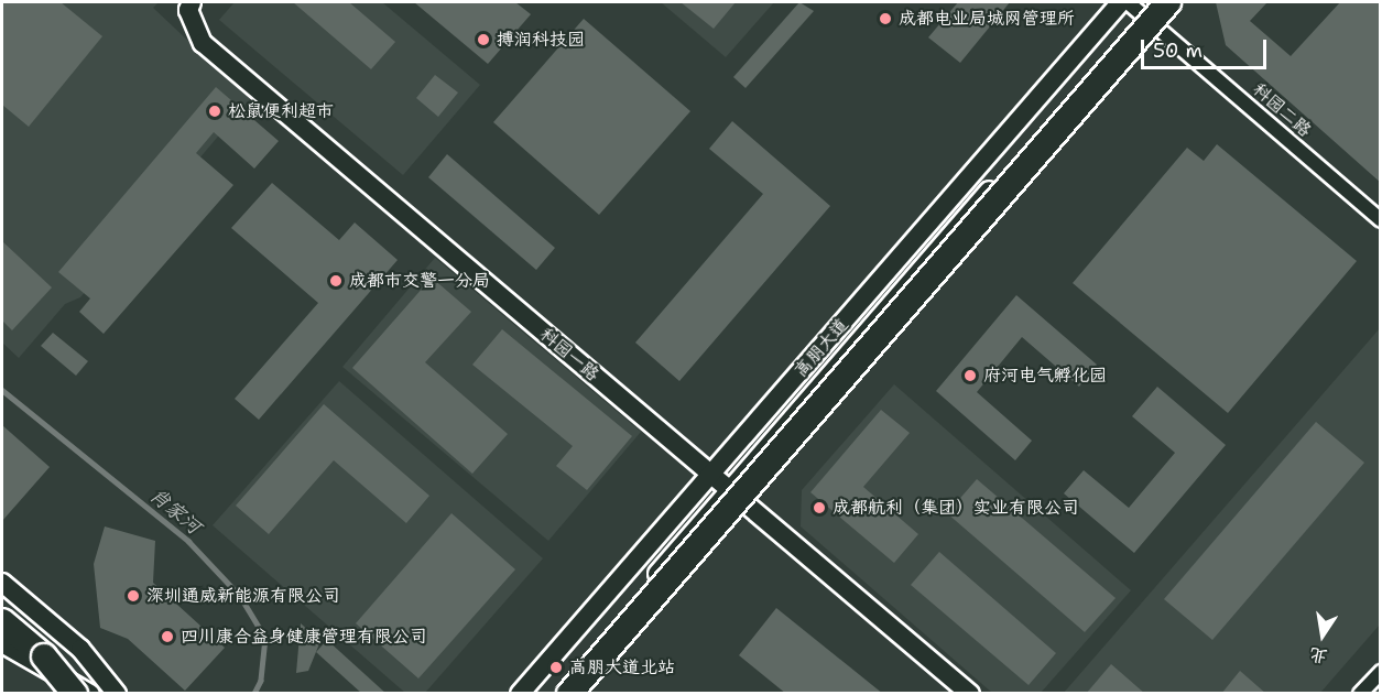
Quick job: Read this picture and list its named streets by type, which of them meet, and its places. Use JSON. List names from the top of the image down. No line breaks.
{"streets":{"main road":["高朋大道","科园一路"],"street":["科园二路"]},"crossings":[["科园二路","高朋大道"],["高朋大道","科园一路"]],"water":["肖家河"],"places":["成都电业局城网管理所","搏润科技园","松鼠便利超市","成都市交警一分局","府河电气孵化园","成都航利（集团）实业有限公司","深圳通威新能源有限公司","四川康合益身健康管理有限公司","高朋大道北站"],"scale_bar":"50 m","north":"bottom"}
